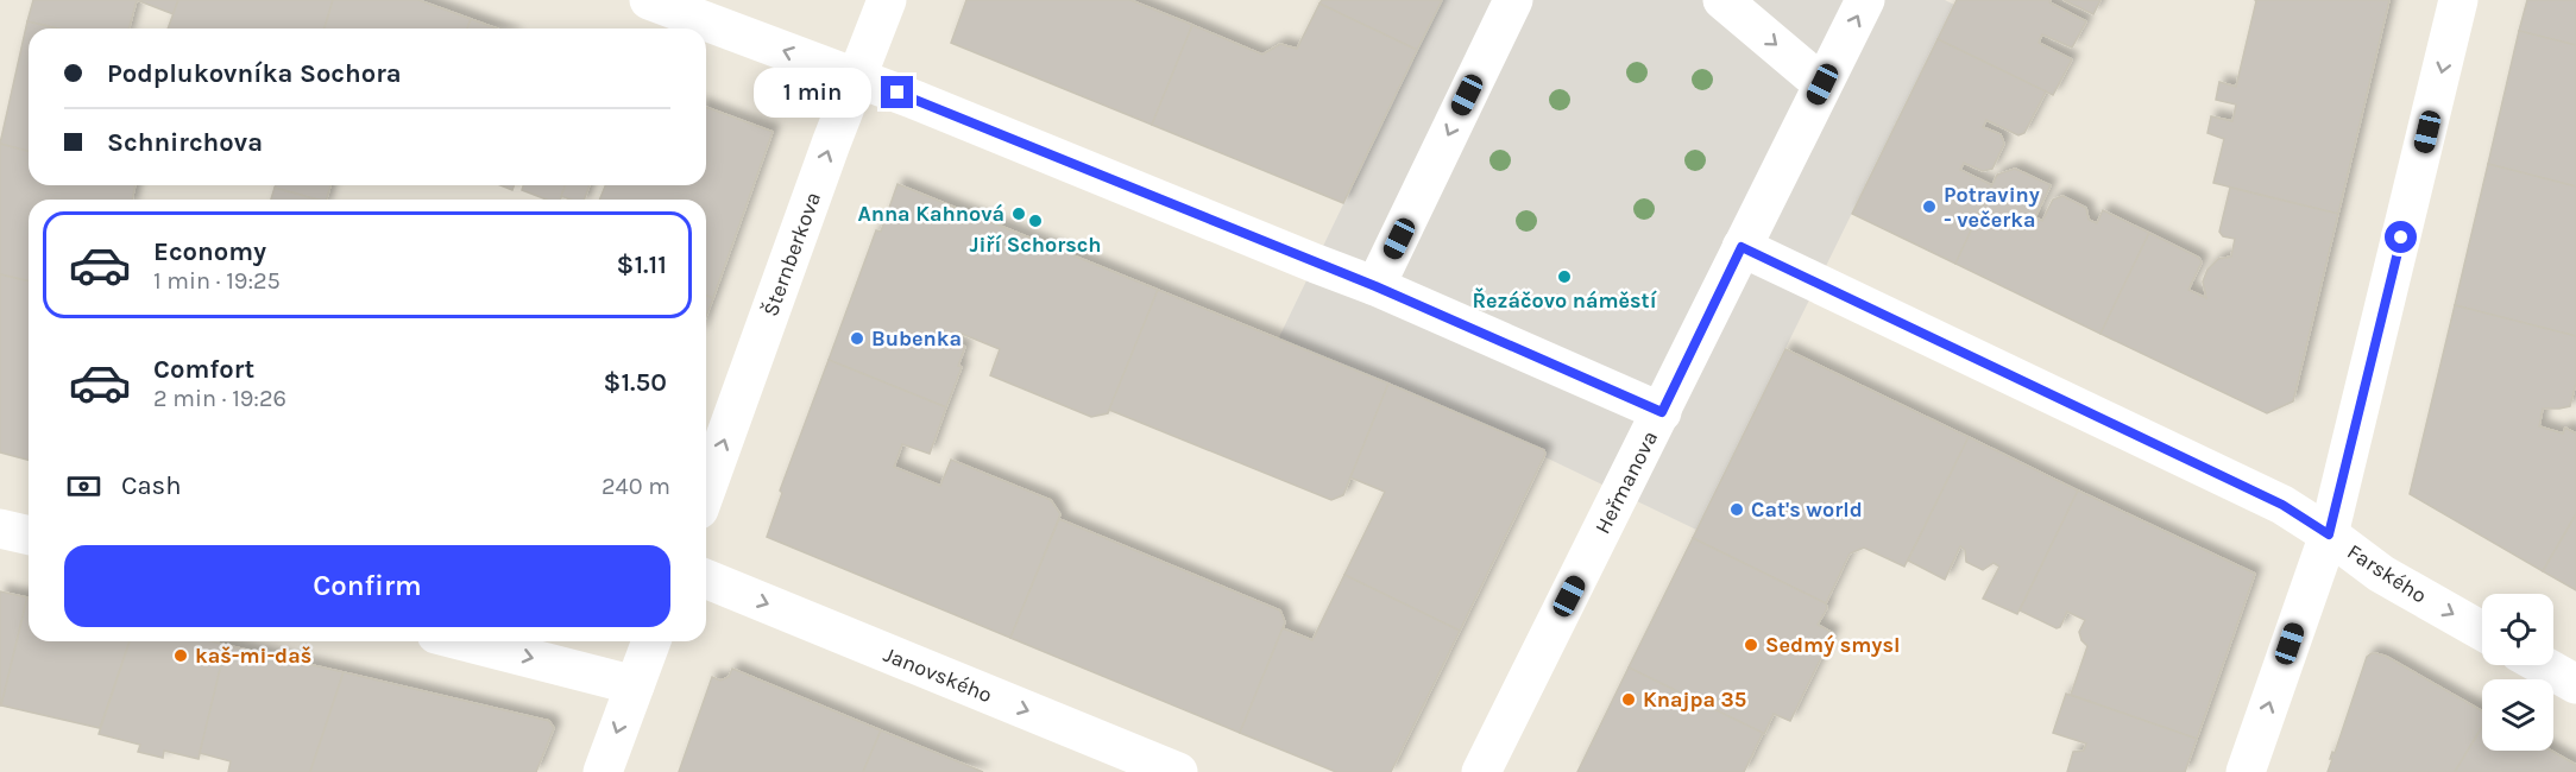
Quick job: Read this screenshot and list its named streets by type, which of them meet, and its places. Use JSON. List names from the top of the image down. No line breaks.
{"streets":{"street":["Šternberkova","Heřmanova","Farského","Janovského"]},"crossings":[["Heřmanova","Farského"]],"one_way":["Šternberkova","Janovského"],"places":["Potraviny - večerka","Anna Kahnová","Jiří Schorsch","Řezáčovo náměstí","Bubenka","Cat's world","Sedmý smysl","kaš-mi-daš","Knajpa 35"],"page":{"banner":["Podplukovníka Sochora","Schnirchova"],"bubble":"1 min","list":[{"name":"Economy","note":"1 min · 19:25","value":"$1.11"},{"name":"Comfort","note":"2 min · 19:26","value":"$1.50"}],"pay":["Cash","240 m"],"buttons":"Confirm"}}
